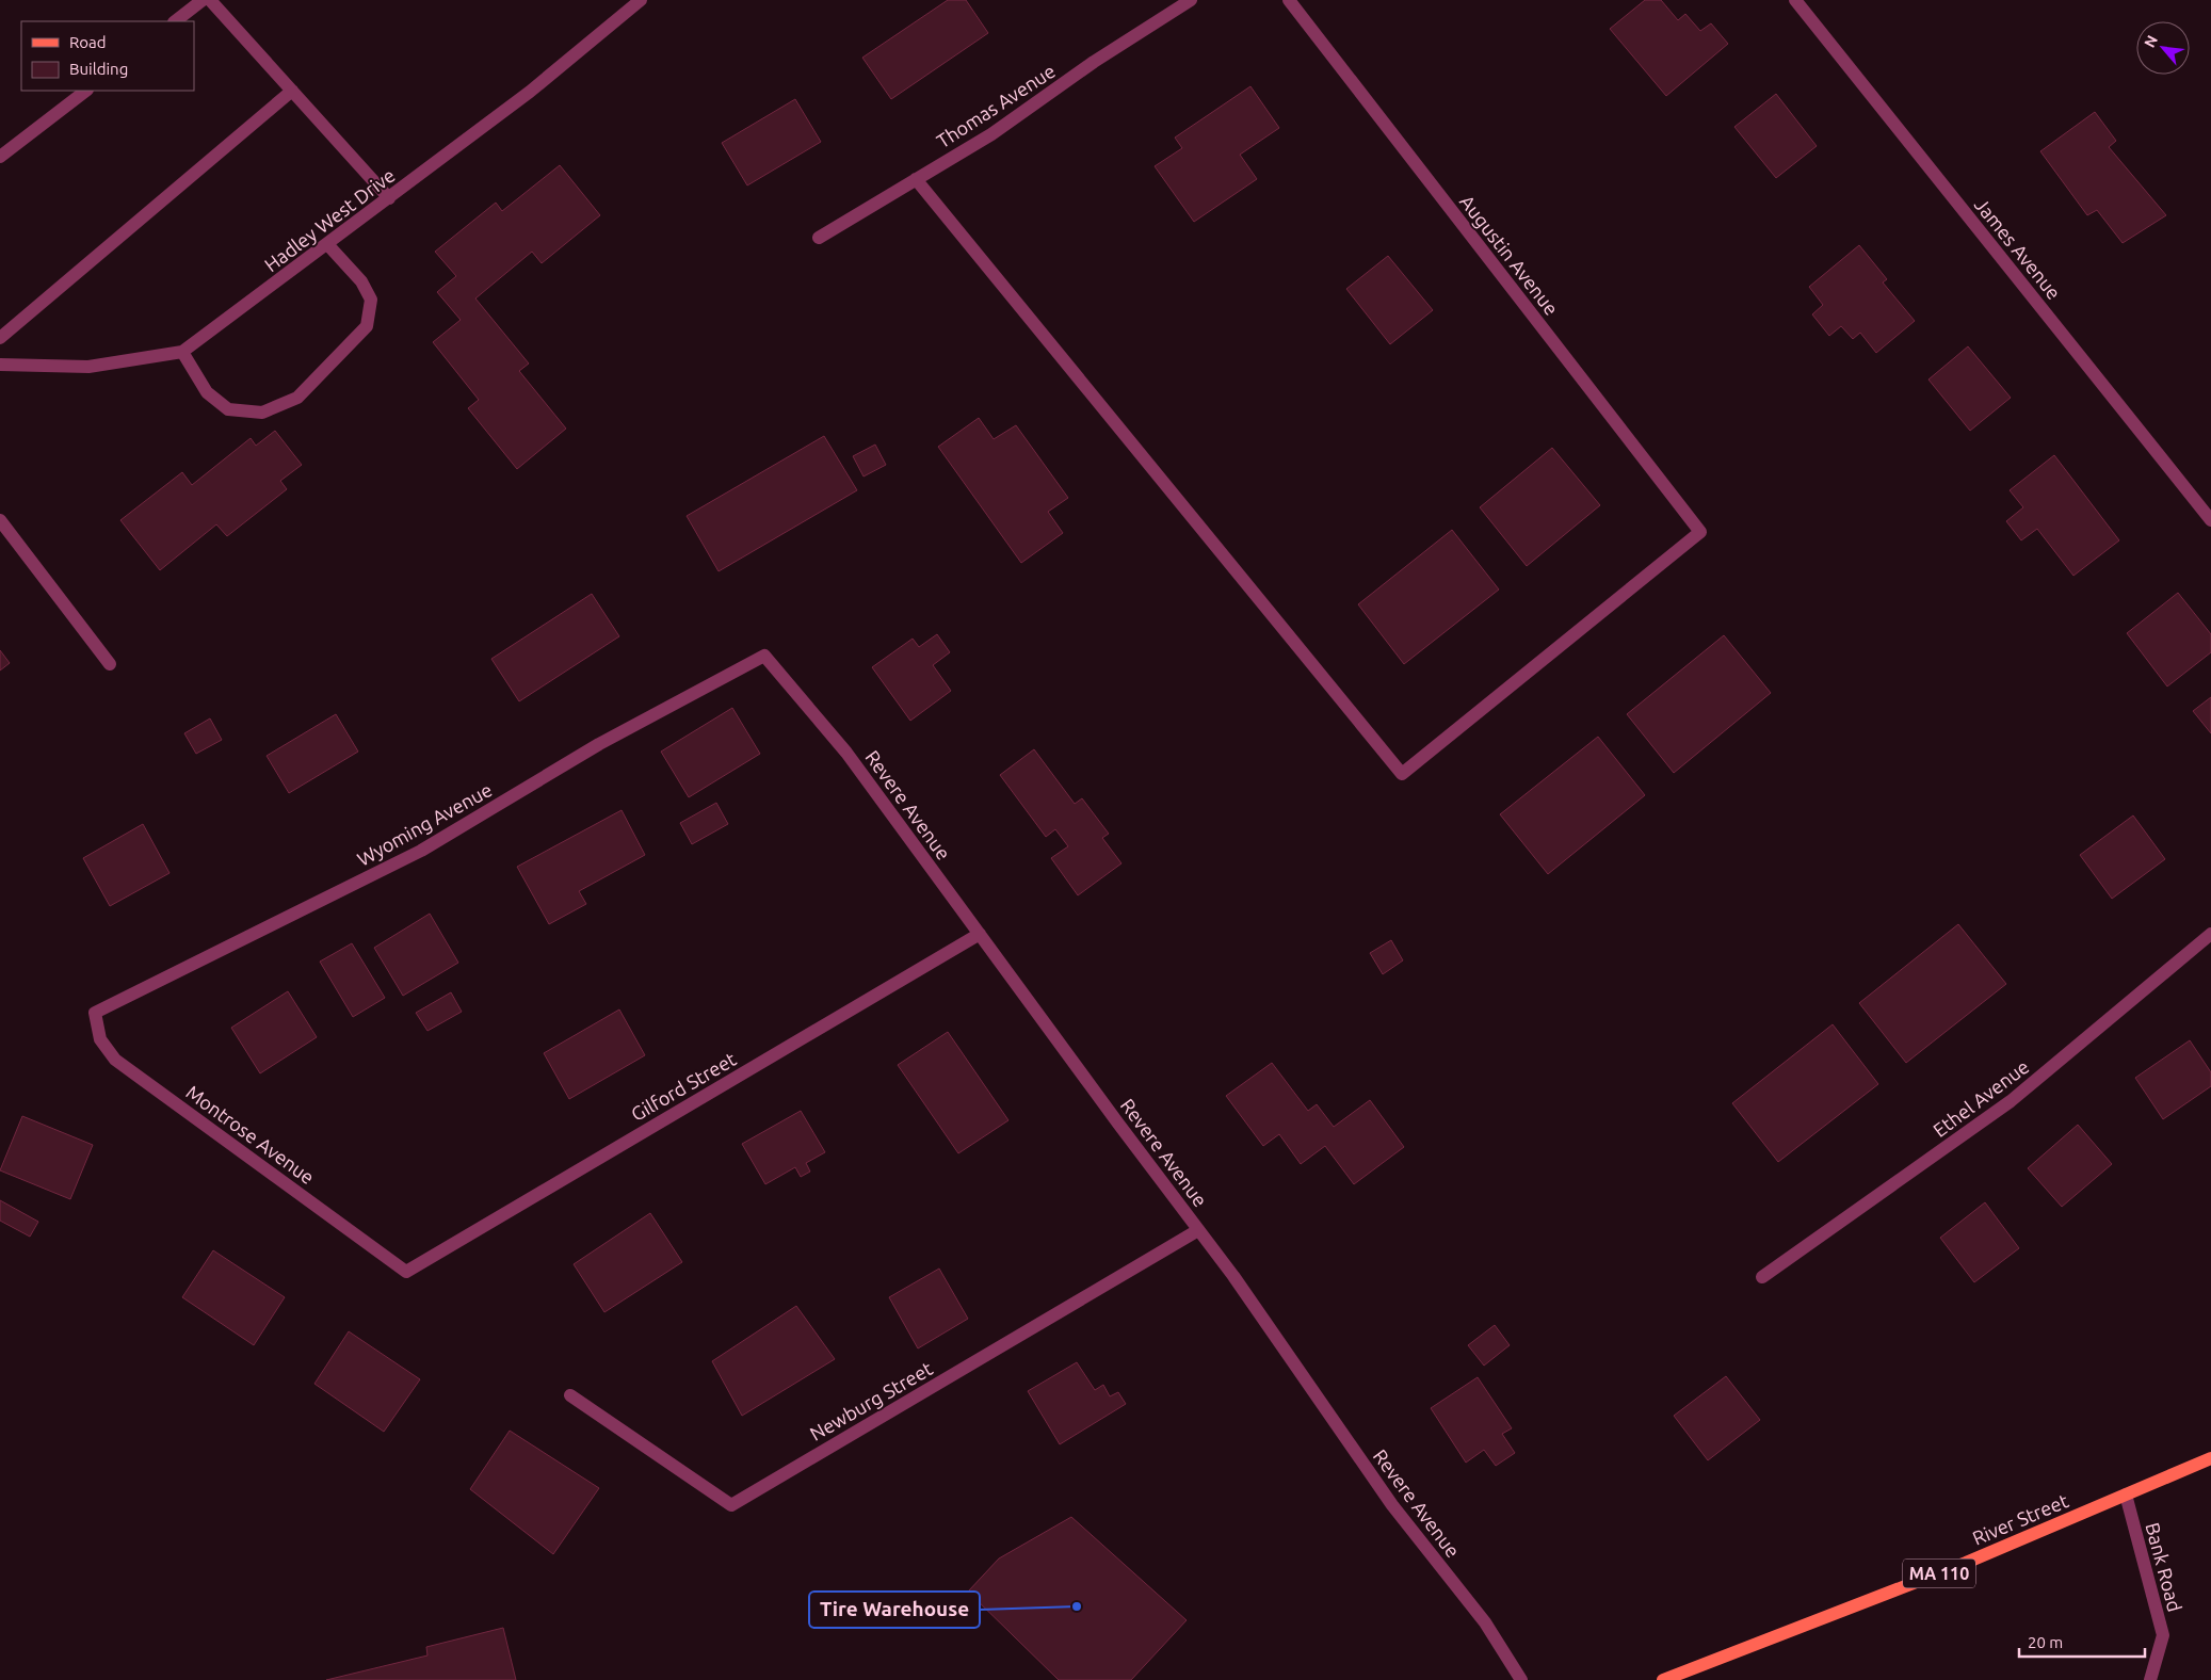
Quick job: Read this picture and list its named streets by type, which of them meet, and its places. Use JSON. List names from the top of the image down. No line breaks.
{"streets":{"main road":["River Street","MA 110"],"street":["Thomas Avenue","Hadley West Drive","James Avenue","Augustin Avenue","Revere Avenue","Wyoming Avenue","Gilford Street","Ethel Avenue","Montrose Avenue","Newburg Street","Bank Road"]},"crossings":[["Thomas Avenue","Augustin Avenue"],["Revere Avenue","Wyoming Avenue"],["Revere Avenue","Gilford Street"],["Revere Avenue","Newburg Street"],["Wyoming Avenue","Montrose Avenue"],["Gilford Street","Montrose Avenue"],["River Street","Bank Road"]],"places":["Tire Warehouse"],"legend":["Road","Building"],"scale_bar":"20 m","north":"top left"}
